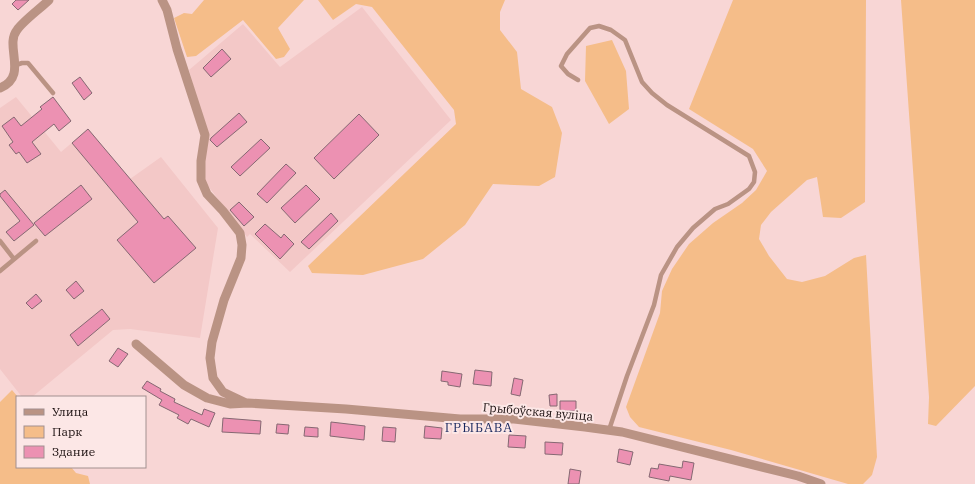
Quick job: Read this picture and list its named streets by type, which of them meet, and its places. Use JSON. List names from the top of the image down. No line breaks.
{"streets":{"street":["Грыбоўская вуліца"]},"districts":["ГРЫБАВА"],"legend":["Улица","Парк","Здание"]}
